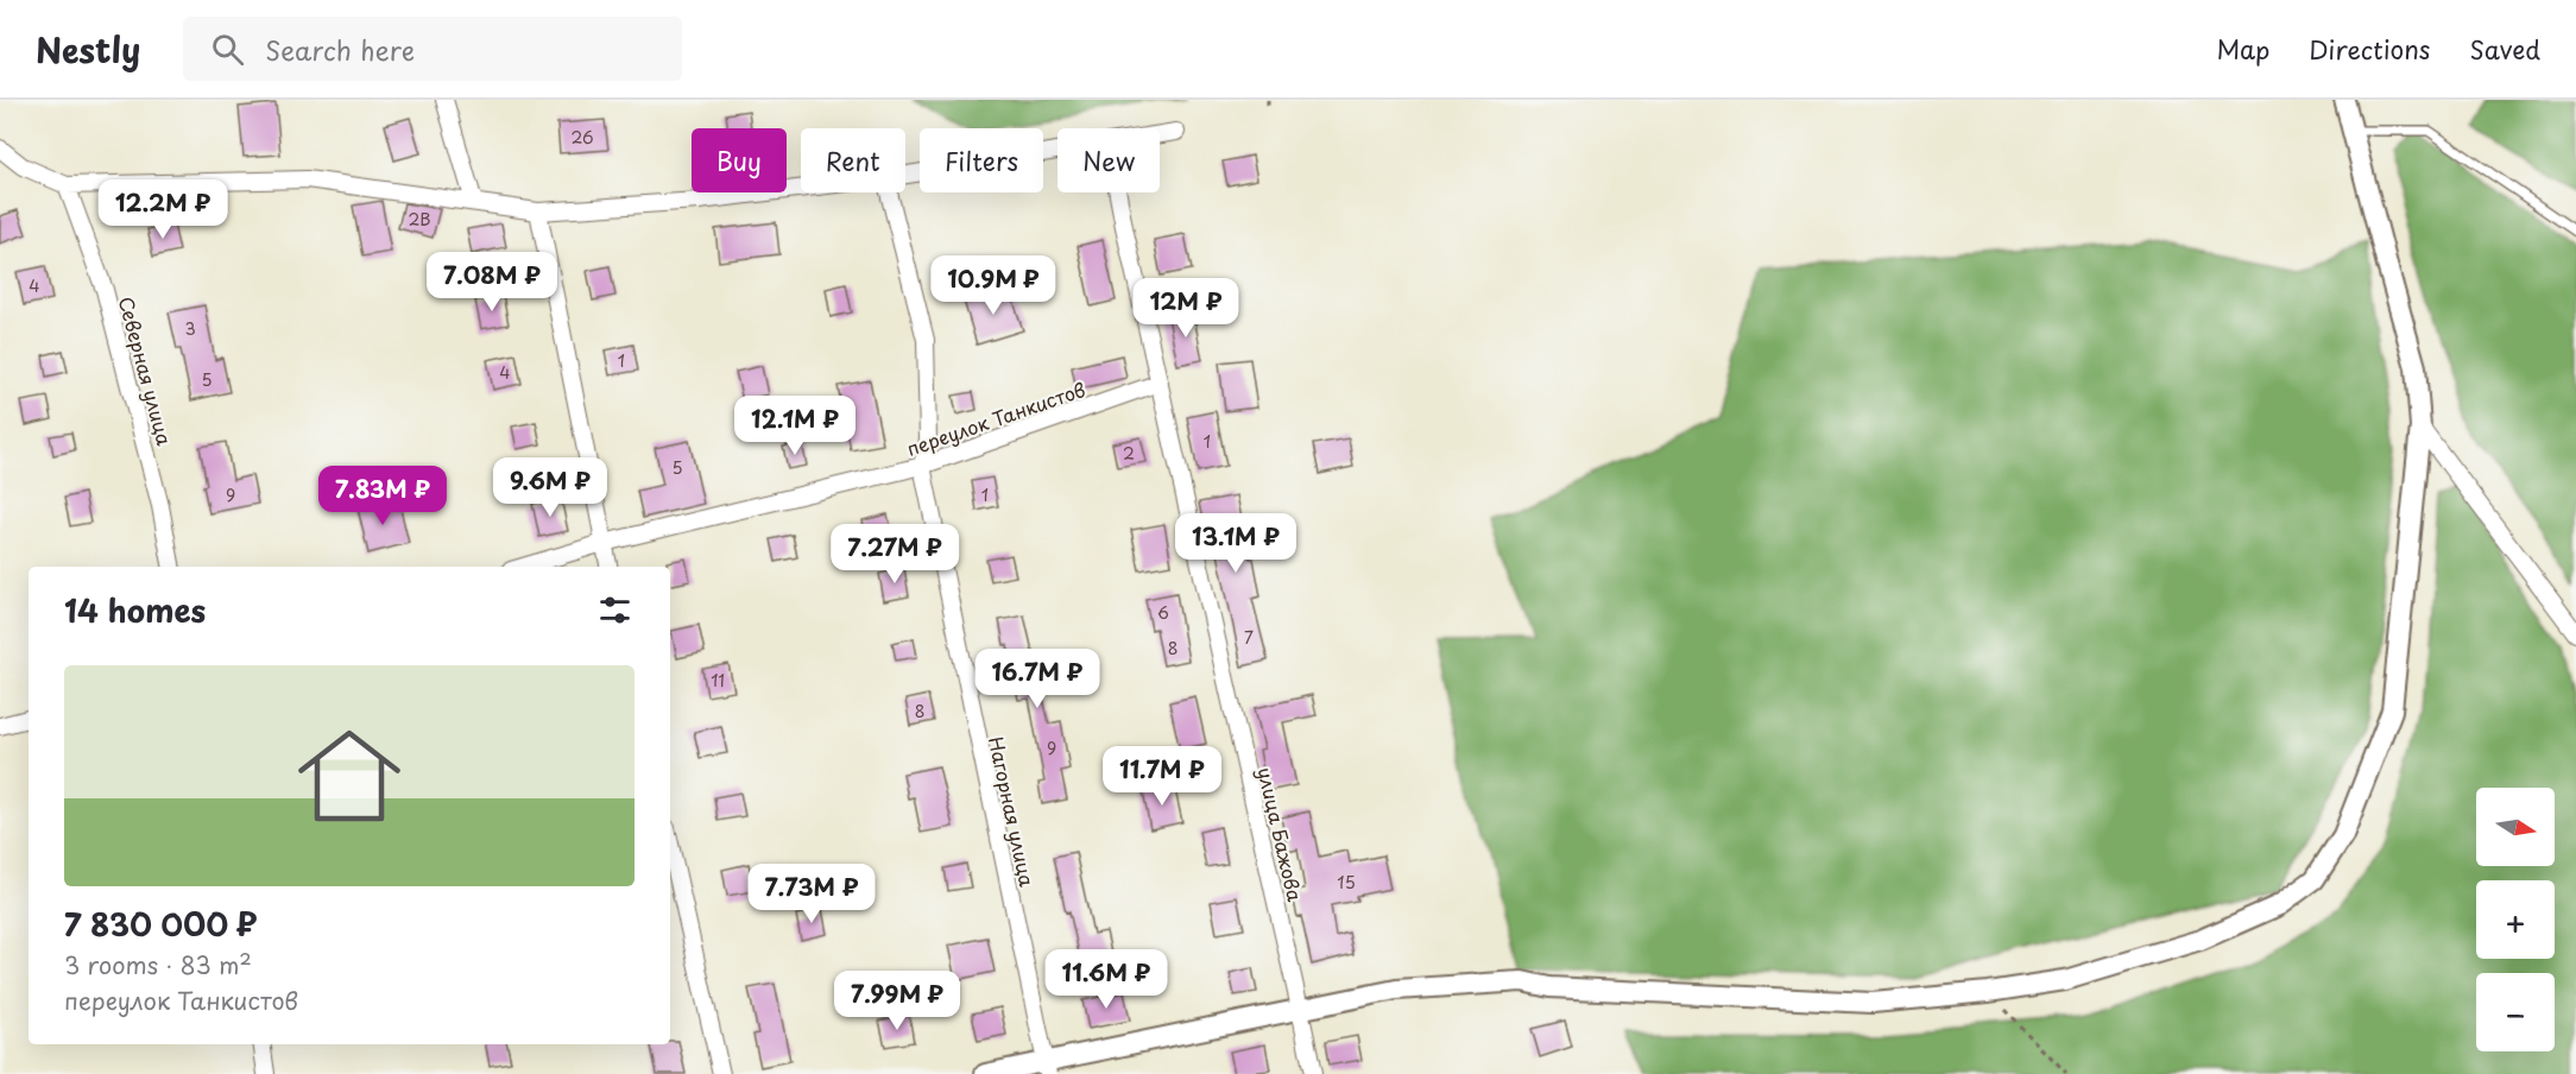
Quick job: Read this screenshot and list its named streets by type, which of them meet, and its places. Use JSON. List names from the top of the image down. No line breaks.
{"streets":{"street":["Северная улица","переулок Танкистов","Нагорная улица","улица Бажова"]},"crossings":[["переулок Танкистов","Нагорная улица"],["переулок Танкистов","улица Бажова"]],"house_numbers":["26","2В","4","3","1","4","5","1","2","5","9","1","6","7","8","11","8","9","15"],"north":"right","page":{"header":"Nestly","search":"Search here","nav":["Map","Directions","Saved"],"chip":["Buy","Rent","Filters","New"],"price":["12.2M ₽","7.08M ₽","10.9M ₽","12M ₽","12.1M ₽","9.6M ₽","7.83M ₽","13.1M ₽","7.27M ₽","16.7M ₽","11.7M ₽","7.73M ₽","11.6M ₽","7.99M ₽"],"heading":"14 homes","list":[{"name":"7 830 000 ₽","note":"3 rooms · 83 m² · переулок Танкистов"}],"map_buttons":["+","−"]}}
